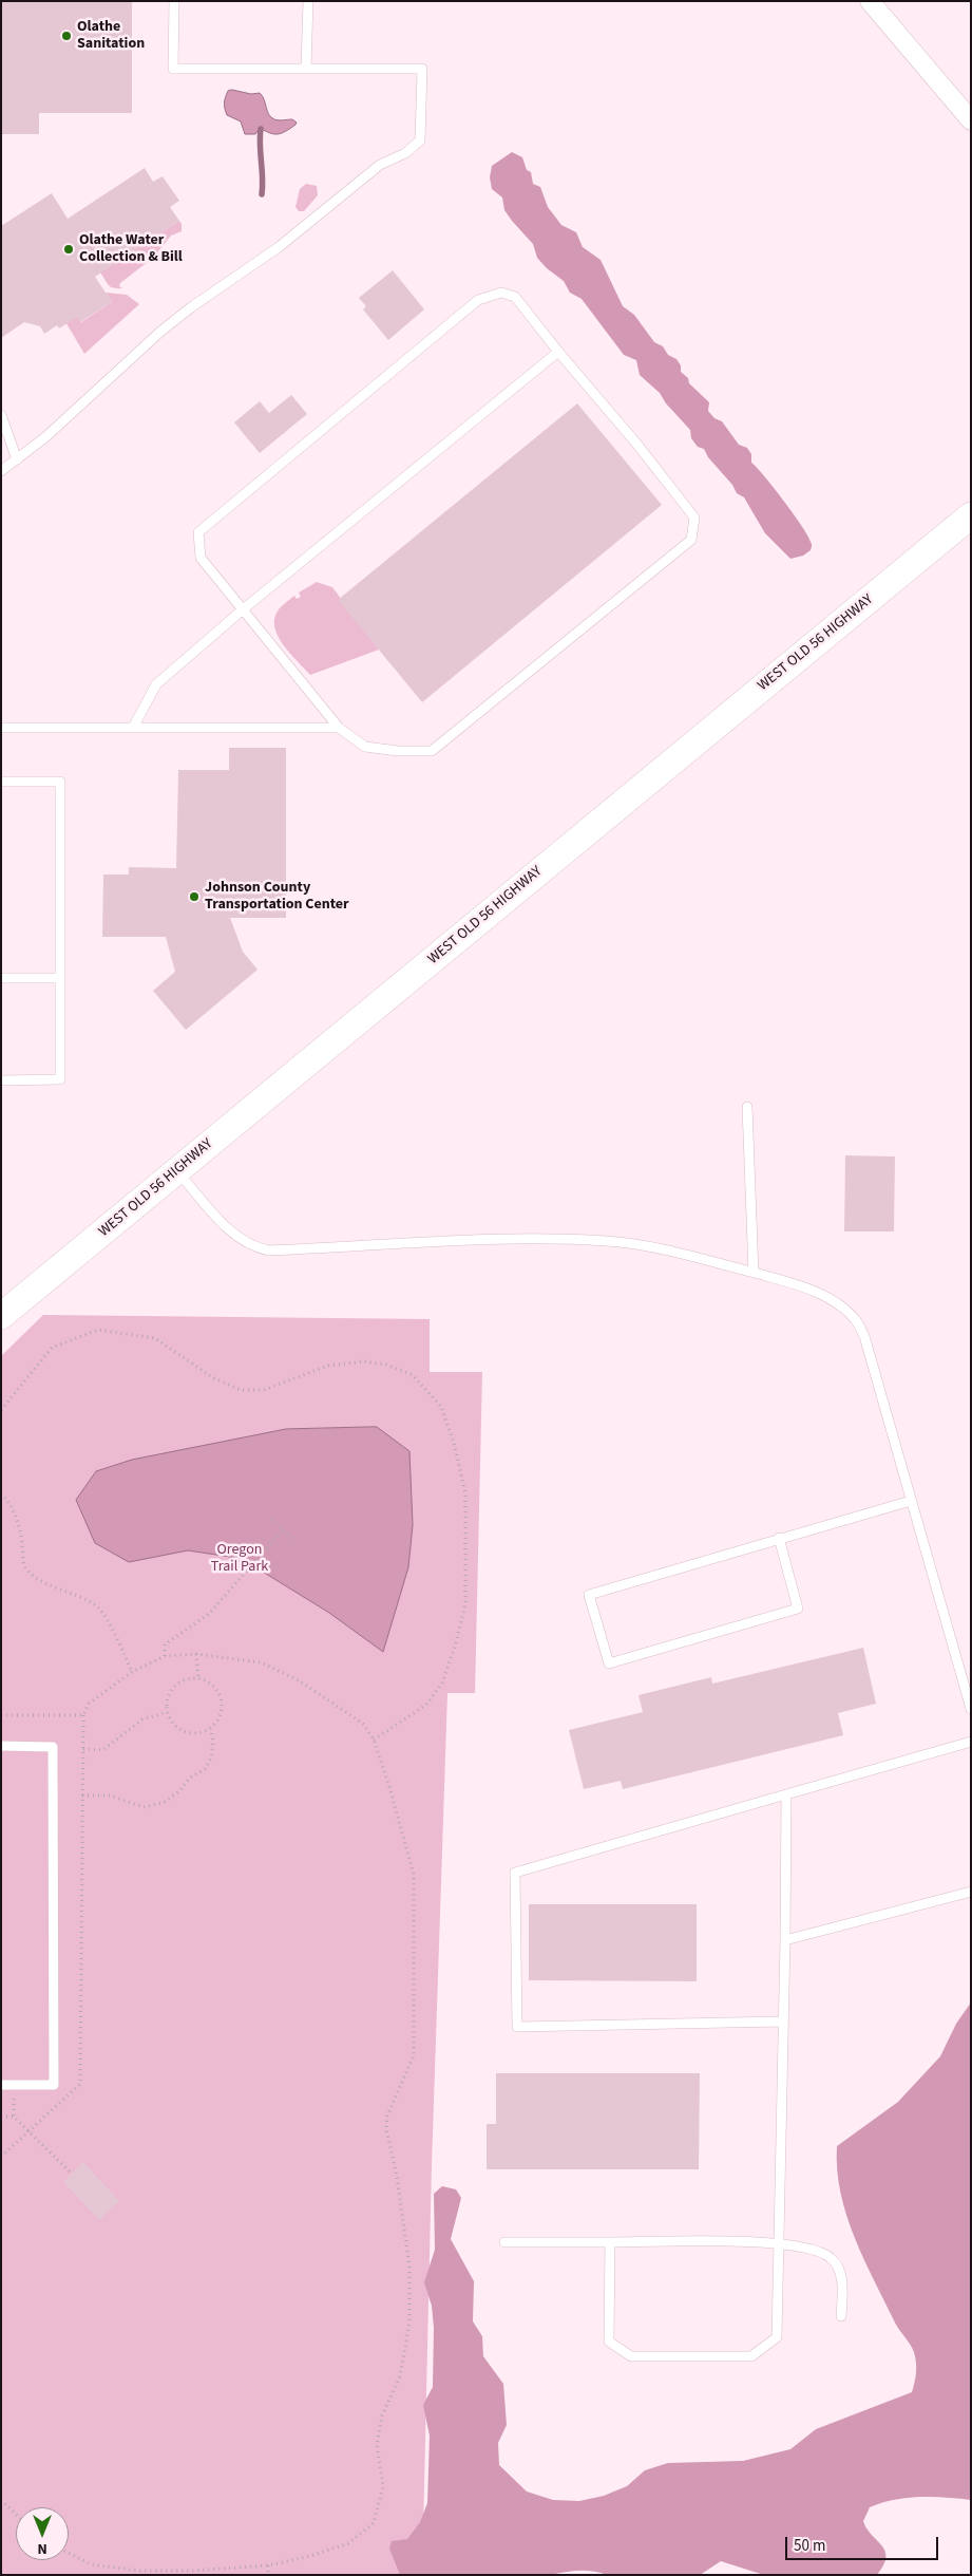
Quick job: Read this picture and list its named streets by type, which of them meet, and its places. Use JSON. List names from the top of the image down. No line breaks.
{"streets":{"main road":["WEST OLD 56 HIGHWAY"]},"parks":["Oregon Trail Park"],"places":["Olathe Sanitation","Olathe Water Collection & Bill","Johnson County Transportation Center"],"scale_bar":"50 m","north":"bottom"}
